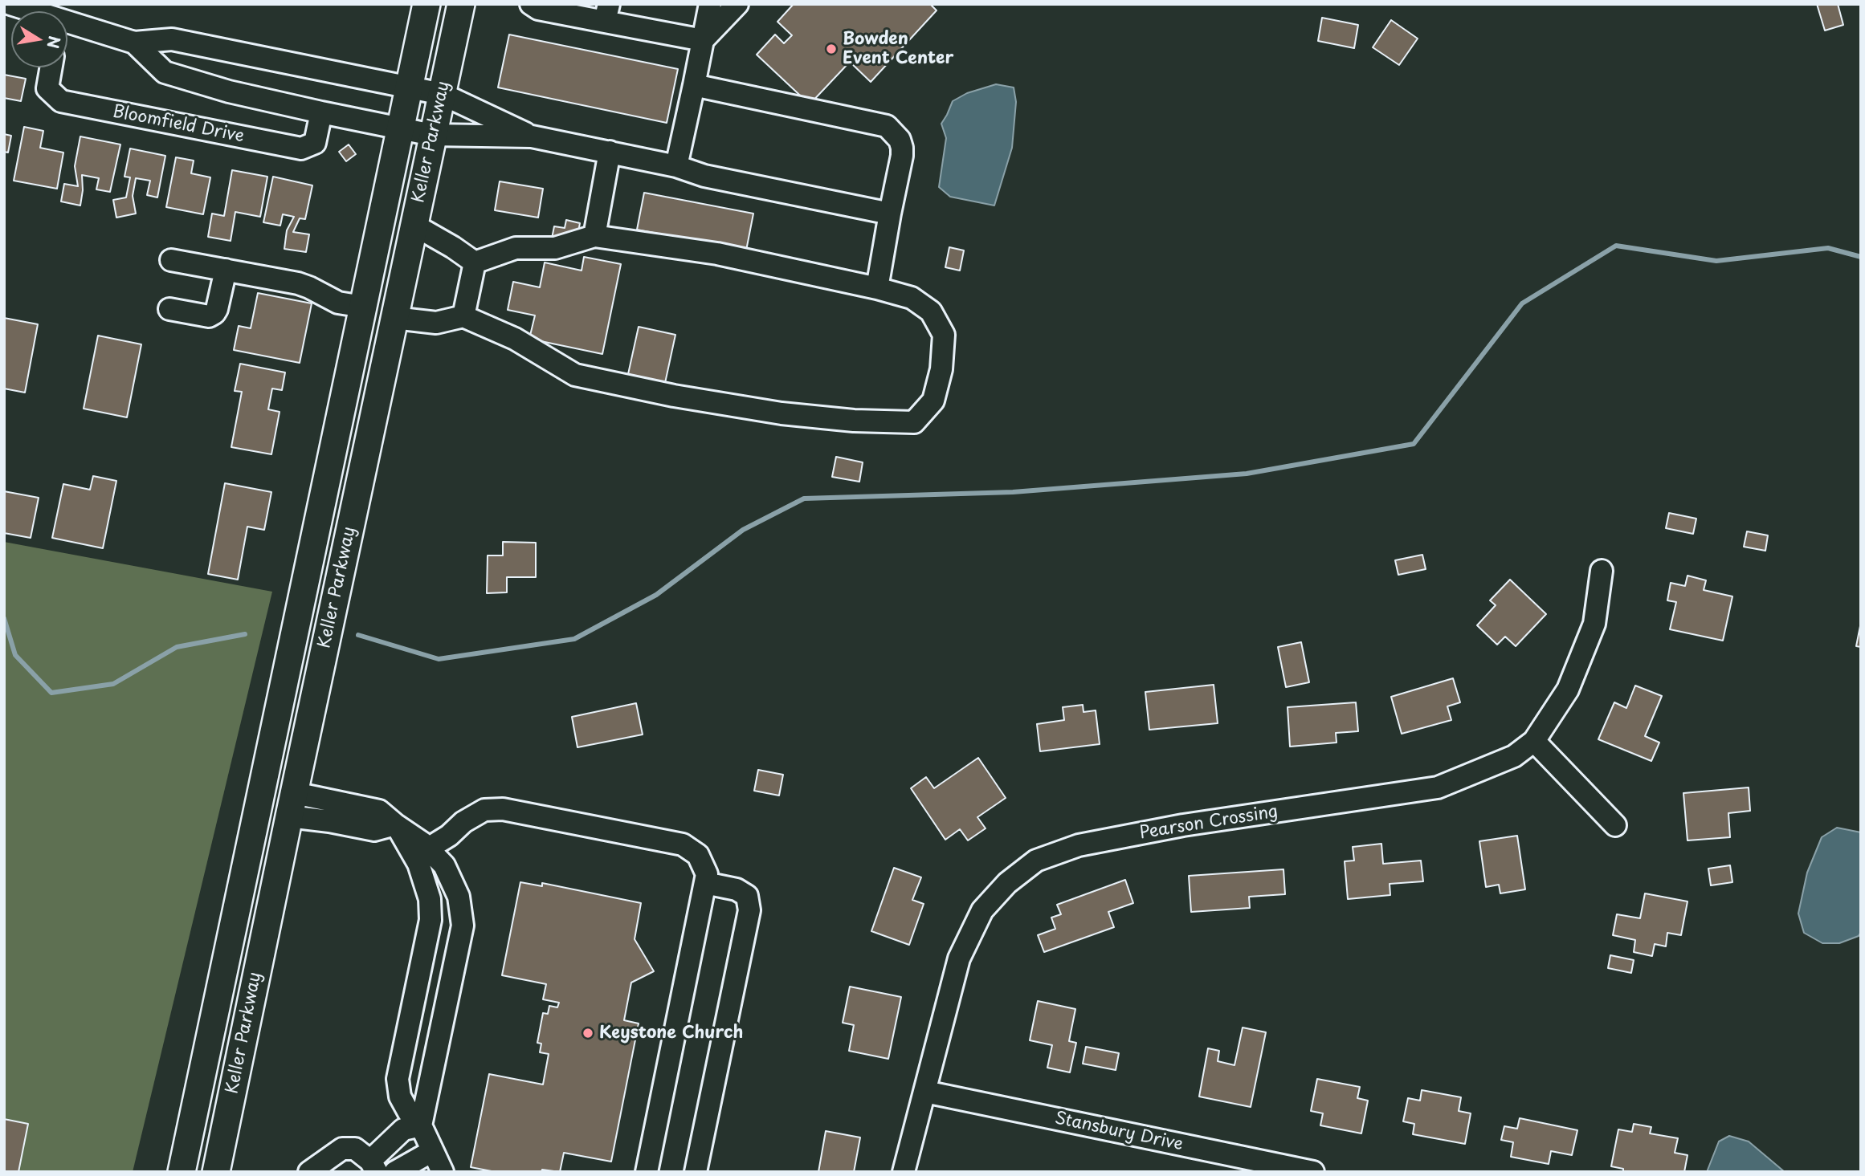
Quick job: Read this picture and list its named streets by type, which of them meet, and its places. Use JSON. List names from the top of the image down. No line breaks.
{"streets":{"main road":["Keller Parkway"],"street":["Bloomfield Drive","Pearson Crossing","Stansbury Drive"]},"crossings":[["Pearson Crossing","Stansbury Drive"]],"places":["Bowden Event Center","Keystone Church"],"north":"right"}
